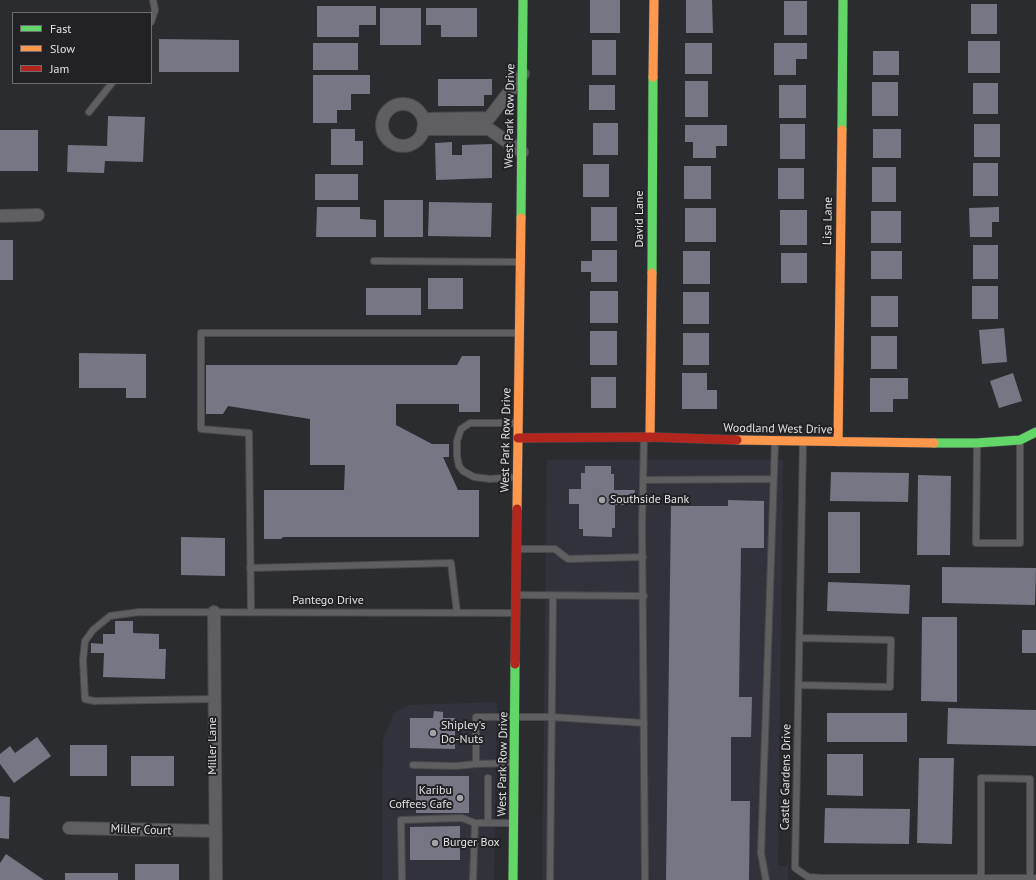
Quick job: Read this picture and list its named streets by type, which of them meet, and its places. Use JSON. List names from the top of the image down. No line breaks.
{"streets":{"street":["West Park Row Drive","David Lane","Lisa Lane","Woodland West Drive","Miller Lane","Miller Court"],"lane":["Pantego Drive","Castle Gardens Drive"]},"crossings":[["West Park Row Drive","Woodland West Drive"],["West Park Row Drive","Pantego Drive"],["David Lane","Woodland West Drive"],["Lisa Lane","Woodland West Drive"],["Woodland West Drive","Castle Gardens Drive"],["Pantego Drive","Miller Lane"],["Miller Lane","Miller Court"]],"places":["Southside Bank","Shipley's Do-Nuts","Karibu Coffees Cafe","Burger Box"],"legend":["Fast","Slow","Jam"]}
